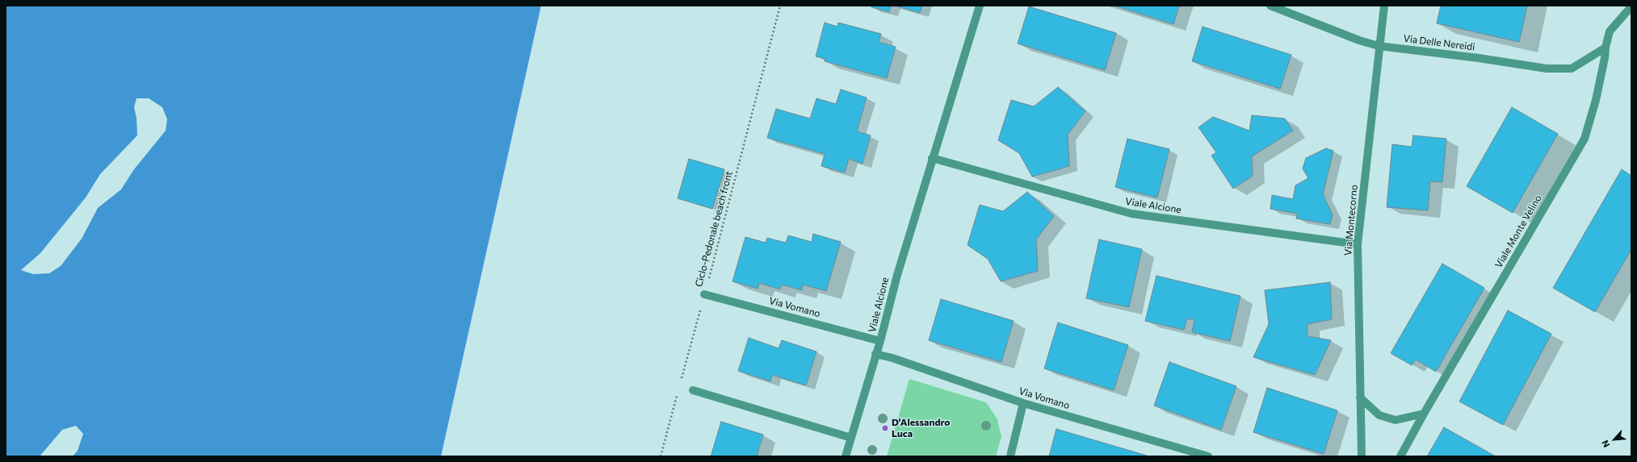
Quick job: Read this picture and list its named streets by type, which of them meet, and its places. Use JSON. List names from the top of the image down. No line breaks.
{"streets":{"street":["Via Delle Nereidi","Viale Alcione","Via Montecorno","Viale Monte Velino","Via Vomano"],"path":["Ciclo-Pedonale beach front"]},"crossings":[["Via Delle Nereidi","Via Montecorno"],["Via Delle Nereidi","Viale Monte Velino"],["Viale Alcione","Via Montecorno"],["Viale Alcione","Via Vomano"],["Ciclo-Pedonale beach front","Via Vomano"]],"places":["D'Alessandro Luca"],"north":"bottom left"}
